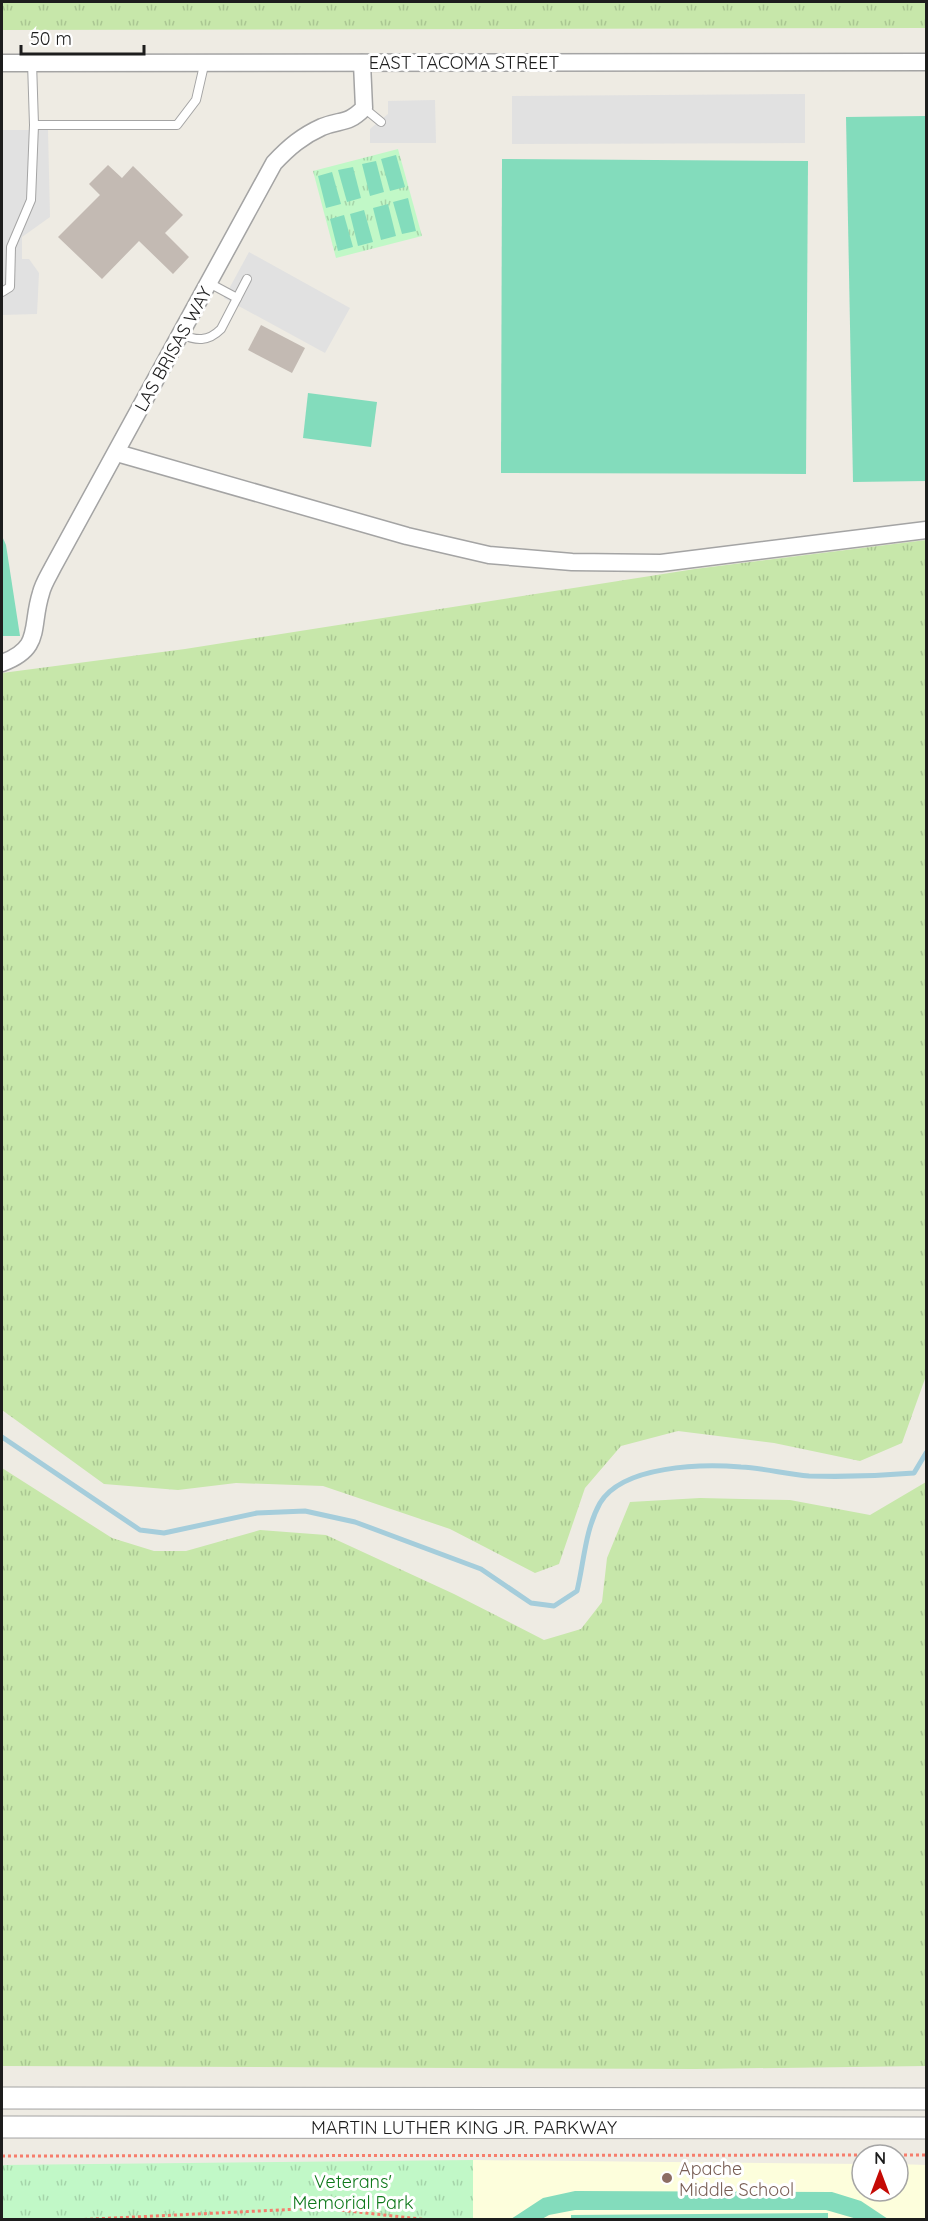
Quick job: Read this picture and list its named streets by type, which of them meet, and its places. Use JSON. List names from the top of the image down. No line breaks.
{"streets":{"street":["EAST TACOMA STREET","LAS BRISAS WAY","MARTIN LUTHER KING JR. PARKWAY"]},"parks":["Veterans' Memorial Park"],"places":["Apache Middle School"],"scale_bar":"50 m","north":"top"}
